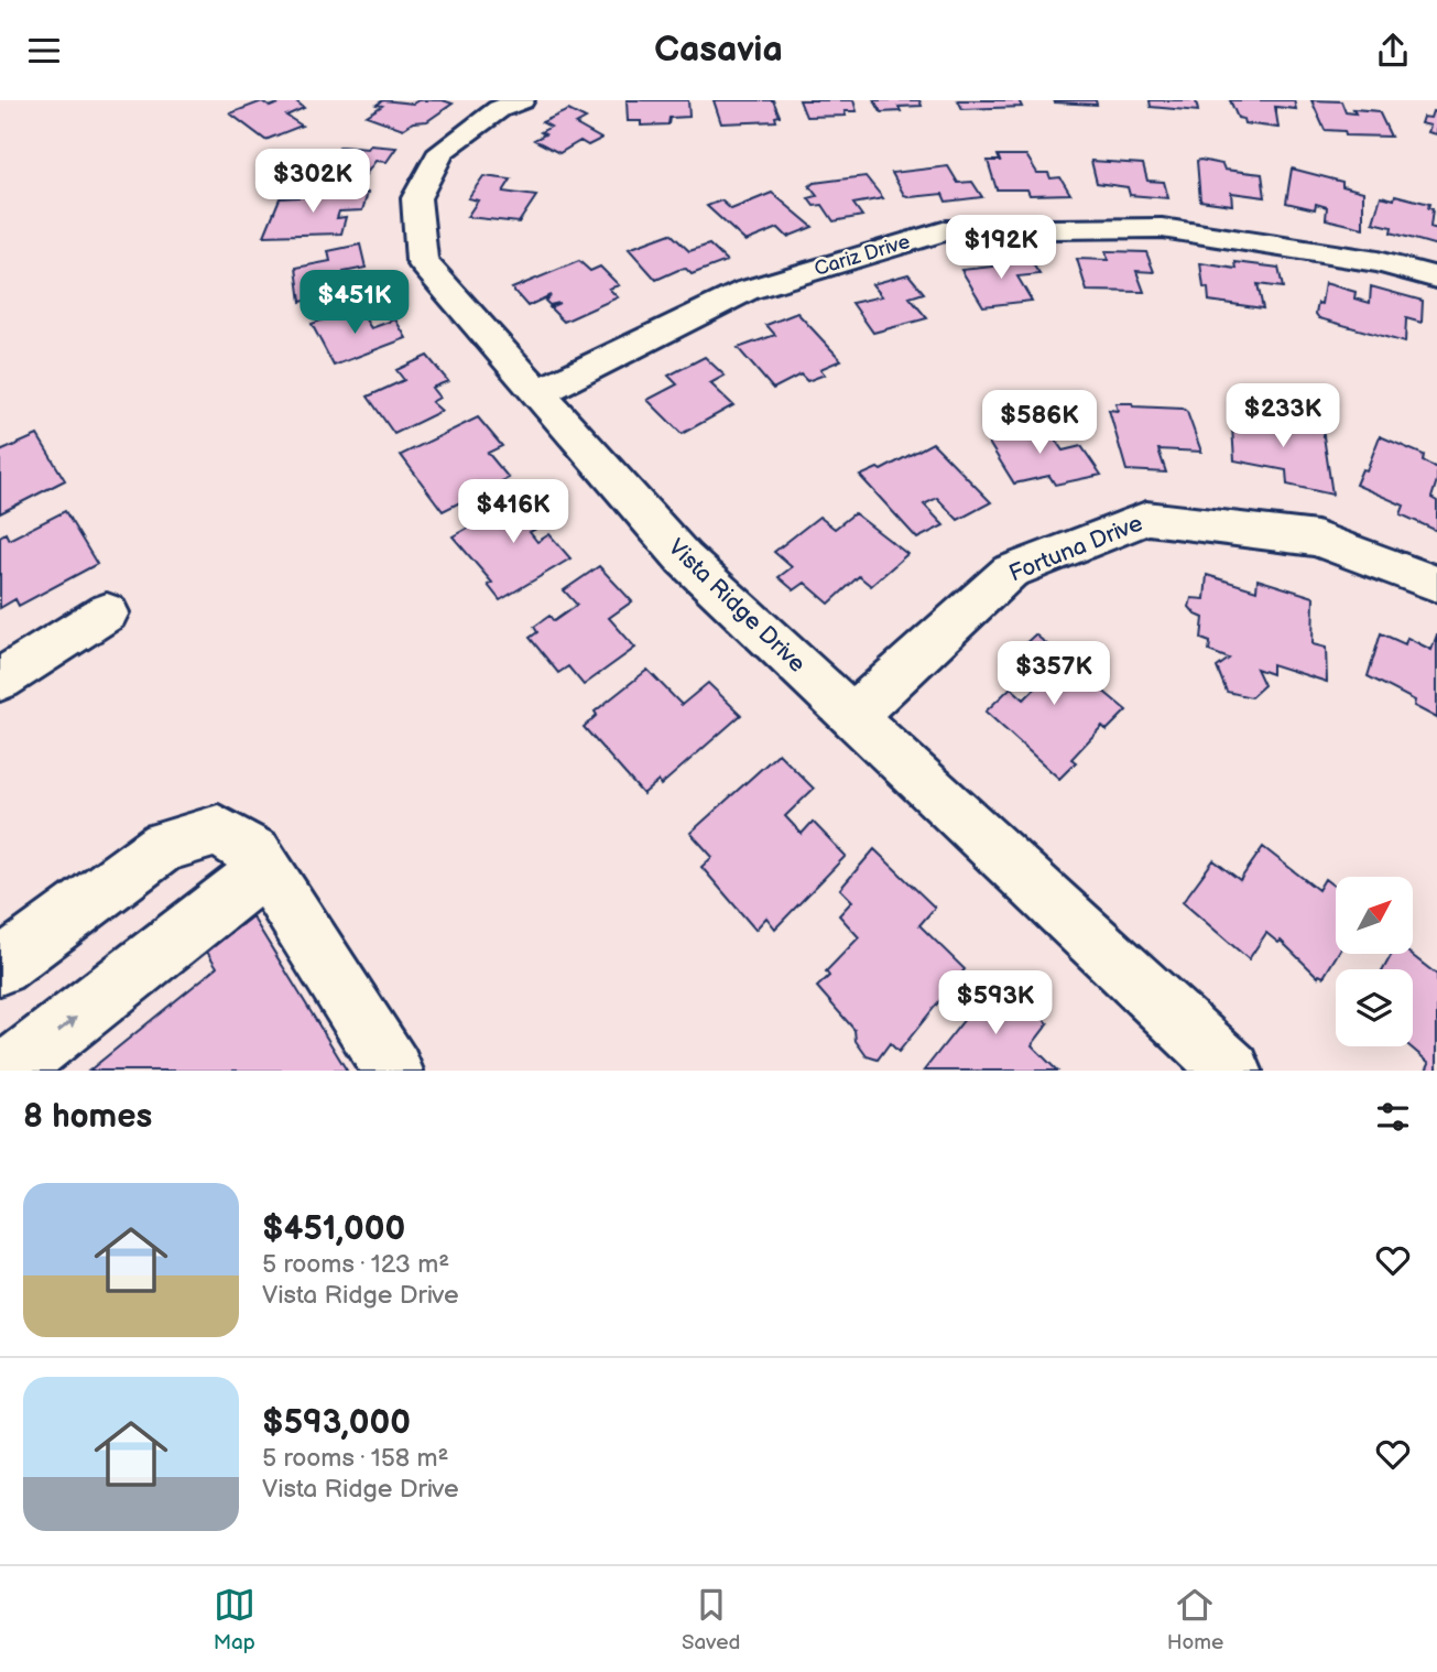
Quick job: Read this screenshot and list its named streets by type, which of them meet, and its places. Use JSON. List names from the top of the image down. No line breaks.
{"streets":{"street":["Cariz Drive","Fortuna Drive","Vista Ridge Drive"]},"crossings":[["Cariz Drive","Vista Ridge Drive"],["Fortuna Drive","Vista Ridge Drive"]],"north":"top right","page":{"header":"Casavia","price":["$302K","$192K","$451K","$233K","$586K","$416K","$357K","$593K"],"heading":"8 homes","list":[{"name":"$451,000","note":"5 rooms · 123 m² · Vista Ridge Drive"},{"name":"$593,000","note":"5 rooms · 158 m² · Vista Ridge Drive"}],"tabs":["Map","Saved","Home"]}}
